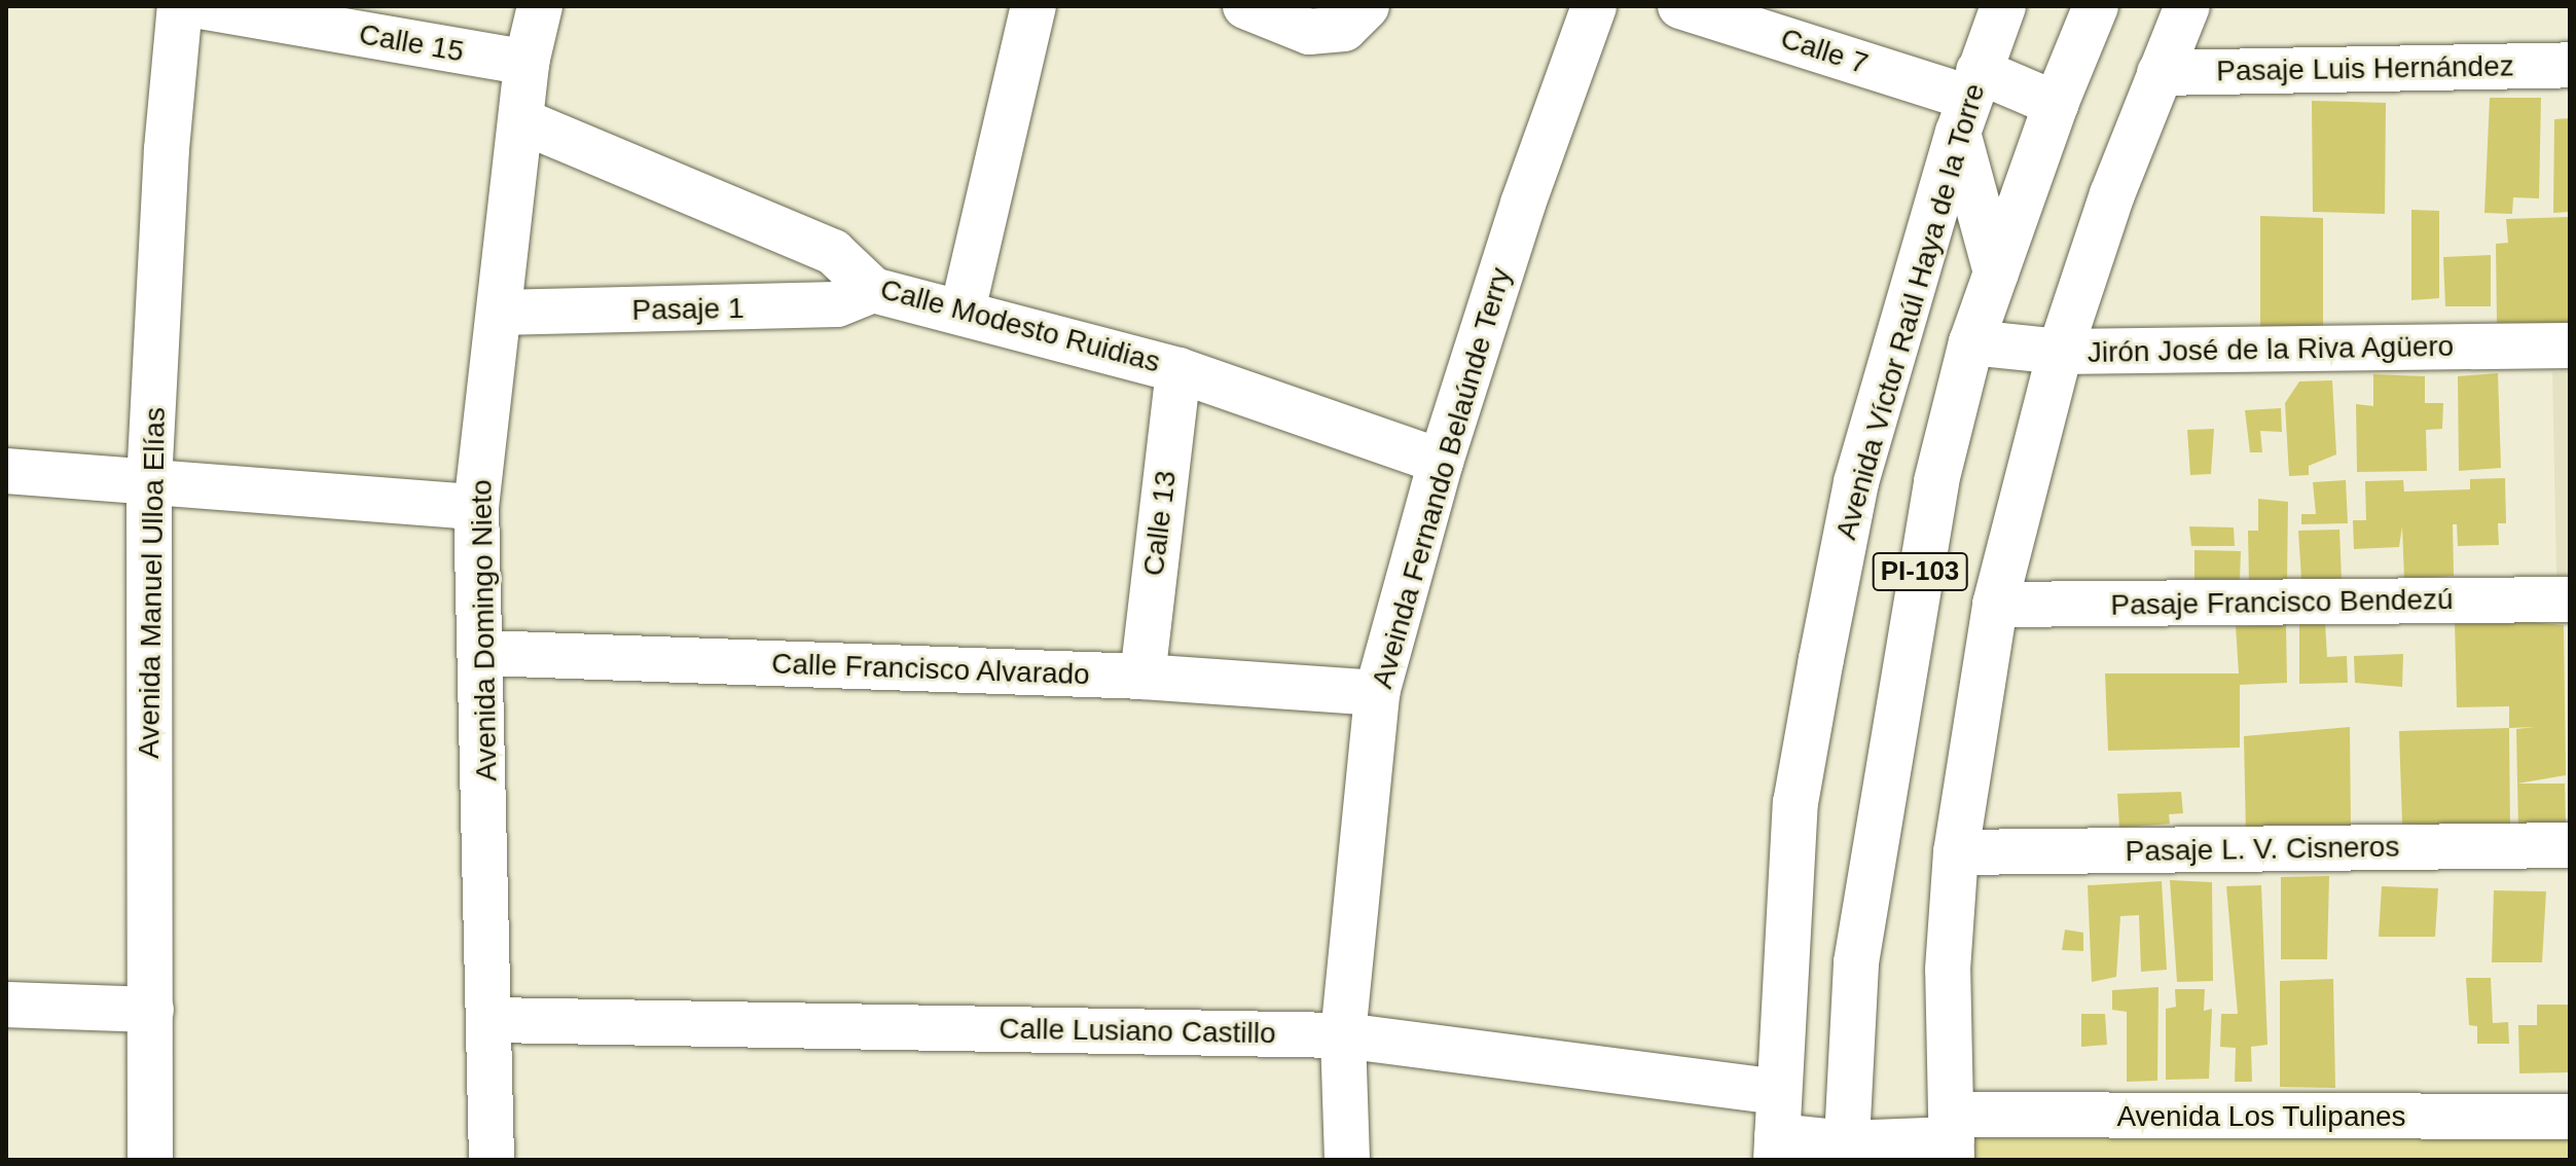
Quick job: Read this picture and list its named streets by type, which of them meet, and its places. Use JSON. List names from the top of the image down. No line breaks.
{"streets":{"street":["Calle 15","Calle 7","Pasaje Luis Hernández","Pasaje 1","Avenida Víctor Raúl Haya de la Torre","Calle Modesto Ruidias","Jirón José de la Riva Agüero","Aveinda Fernando Belaúnde Terry","Calle 13","PI-103","Avenida Manuel Ulloa Elías","Pasaje Francisco Bendezú","Avenida Domingo Nieto","Calle Francisco Alvarado","Pasaje L. V. Cisneros","Calle Lusiano Castillo","Avenida Los Tulipanes"]},"crossings":[["Calle 15","Avenida Domingo Nieto"],["Calle 7","Avenida Víctor Raúl Haya de la Torre"],["Calle 7","PI-103"],["Pasaje 1","Calle Modesto Ruidias"],["Pasaje 1","Avenida Domingo Nieto"],["Avenida Víctor Raúl Haya de la Torre","Calle Lusiano Castillo"],["Avenida Víctor Raúl Haya de la Torre","Avenida Los Tulipanes"],["Calle Modesto Ruidias","Aveinda Fernando Belaúnde Terry"],["Calle Modesto Ruidias","Calle 13"],["Calle Modesto Ruidias","Avenida Domingo Nieto"],["Jirón José de la Riva Agüero","PI-103"],["Aveinda Fernando Belaúnde Terry","Calle Francisco Alvarado"],["Aveinda Fernando Belaúnde Terry","Calle Lusiano Castillo"],["Calle 13","Calle Francisco Alvarado"],["PI-103","Avenida Los Tulipanes"],["Avenida Domingo Nieto","Calle Francisco Alvarado"],["Avenida Domingo Nieto","Calle Lusiano Castillo"]]}
